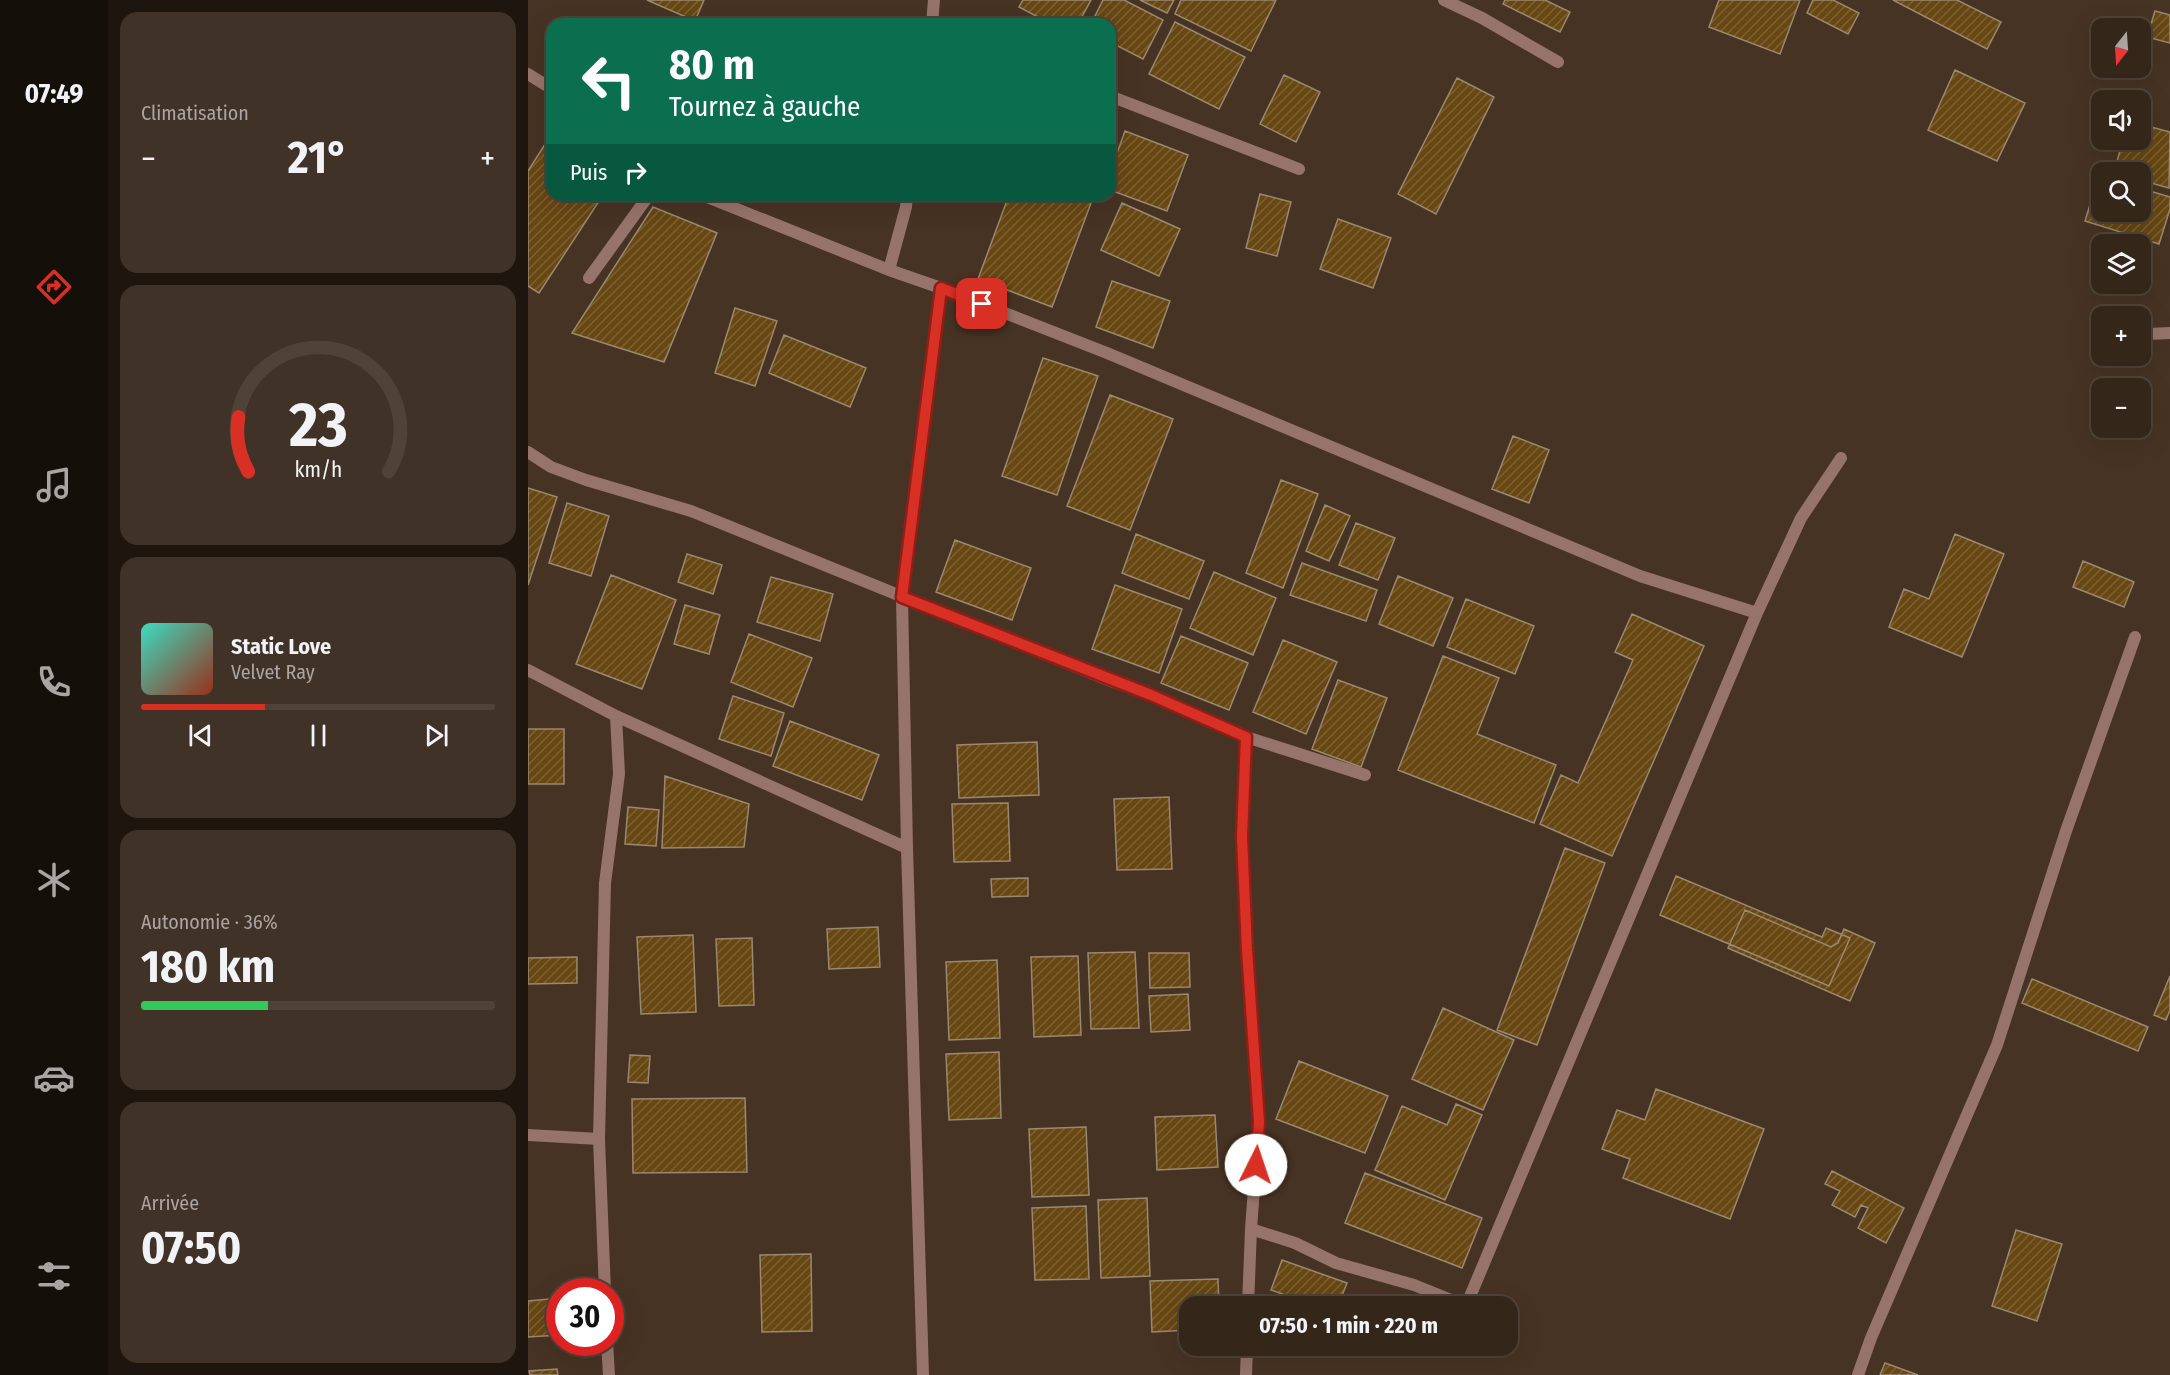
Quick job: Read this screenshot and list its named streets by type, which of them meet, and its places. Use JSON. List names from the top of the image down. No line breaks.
{"north":"bottom","page":{"tabs":"07:49","tile":["Climatisation",["Autonomie · 36%","180 km"],["Arrivée","07:50"]],"map_buttons":["+","−"],"turn":["80 m","Tournez à gauche"],"heat":["−","21°","+"],"then":"Puis","song":["Static Love","Velvet Ray"],"limit":"30","trip":"07:50 · 1 min · 220 m","gauge":["23","km/h"]}}
